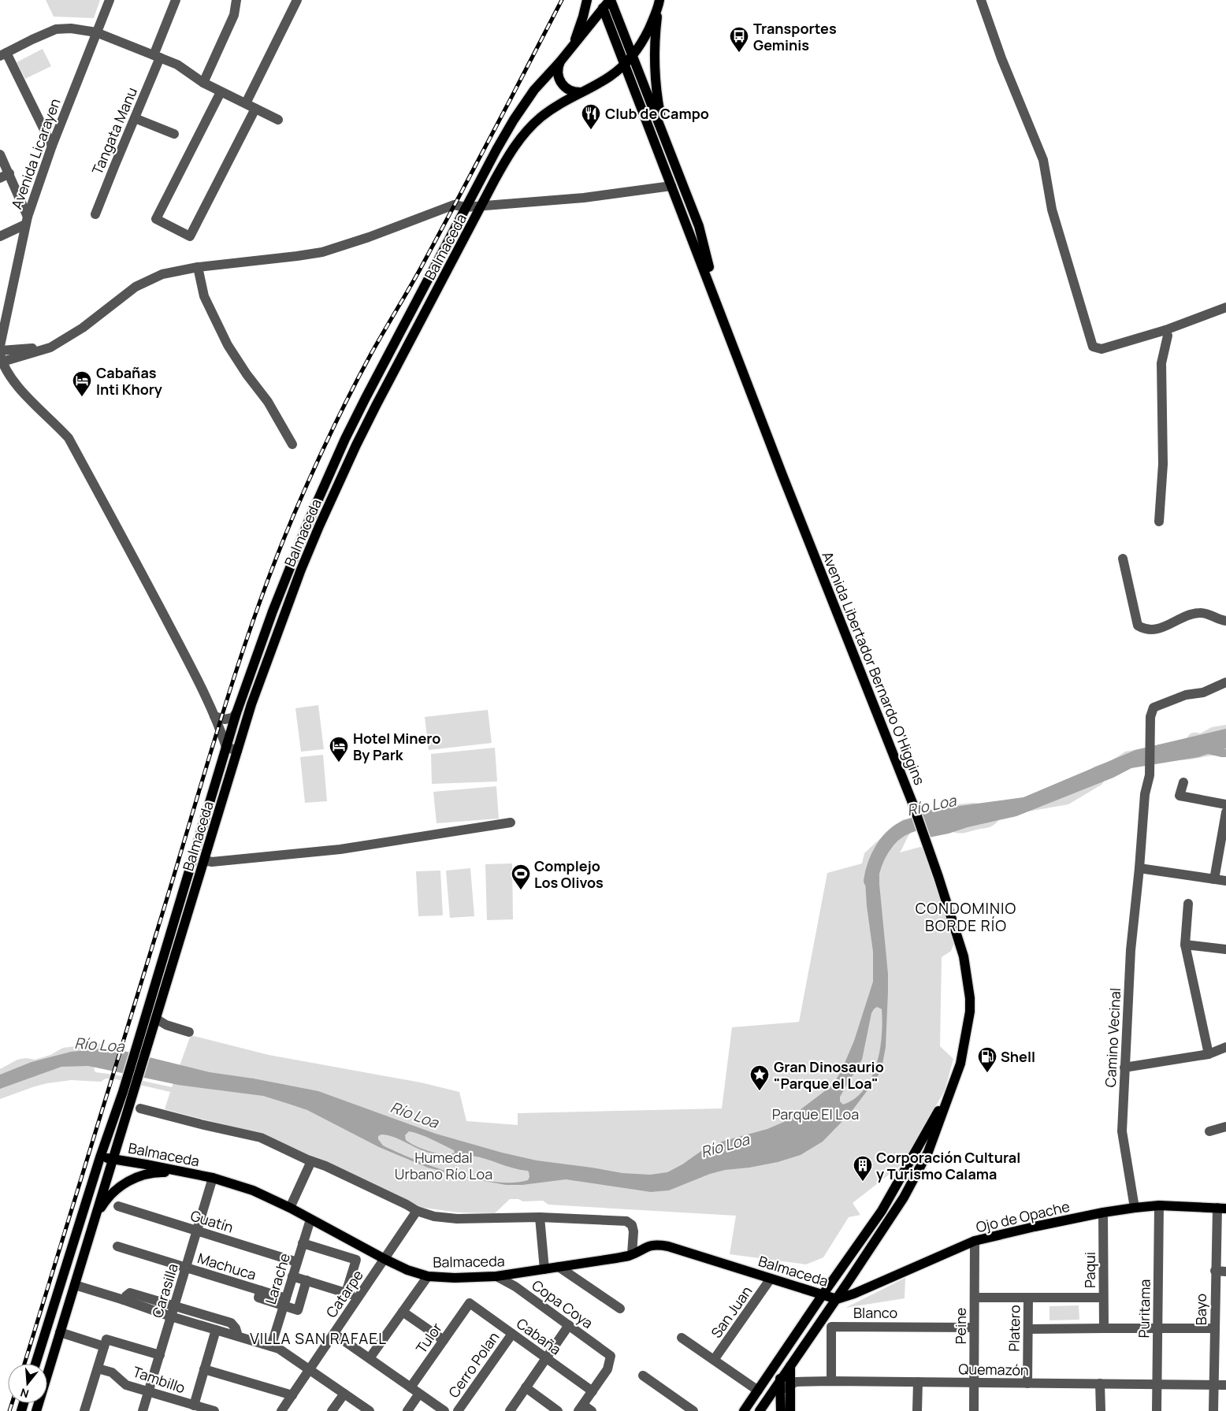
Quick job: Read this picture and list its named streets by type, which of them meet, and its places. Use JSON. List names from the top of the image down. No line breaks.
{"streets":{"main road":["Balmaceda","Avenida Libertador Bernardo O'Higgins","Ojo de Opache"],"street":["Tangata Manu","Avenida Licarayen","Camino Vecinal","Guatín","Machuca","Paqui","Larache","Carasilla","Catarpe","Copa Coya","Puritama","Bayo","San Juan","Blanco","Peine","Platero","Cabaña","Tulor","Cerro Polan","Quemazón","Tambillo"]},"crossings":[["Balmaceda","Avenida Libertador Bernardo O'Higgins"],["Balmaceda","Ojo de Opache"],["Balmaceda","Larache"],["Balmaceda","Carasilla"],["Balmaceda","Catarpe"],["Balmaceda","Copa Coya"],["Balmaceda","San Juan"],["Avenida Libertador Bernardo O'Higgins","Ojo de Opache"],["Avenida Libertador Bernardo O'Higgins","Quemazón"],["Camino Vecinal","Ojo de Opache"],["Ojo de Opache","Paqui"],["Ojo de Opache","Puritama"],["Ojo de Opache","Bayo"],["Ojo de Opache","Peine"],["Guatín","Larache"],["Guatín","Carasilla"],["Machuca","Larache"],["Machuca","Carasilla"],["Carasilla","Tambillo"],["Copa Coya","Cabaña"],["Puritama","Quemazón"],["Bayo","Quemazón"],["Blanco","Peine"],["Blanco","Quemazón"],["Peine","Quemazón"],["Platero","Quemazón"],["Cabaña","Tulor"],["Cabaña","Cerro Polan"]],"districts":["CONDOMINIO BORDE RÍO","VILLA SAN RAFAEL"],"water":["Río Loa"],"parks":["Parque El Loa","Humedal Urbano Río Loa"],"places":{"bus stop":["Transportes Geminis"],"restaurant":["Club de Campo"],"hotel":["Cabañas Inti Khory","Hotel Minero By Park"],"sports":["Complejo Los Olivos"],"fuel station":["Shell"],"place":["Gran Dinosaurio \"Parque el Loa\""],"building":["Corporación Cultural y Turismo Calama"]},"north":"bottom"}
